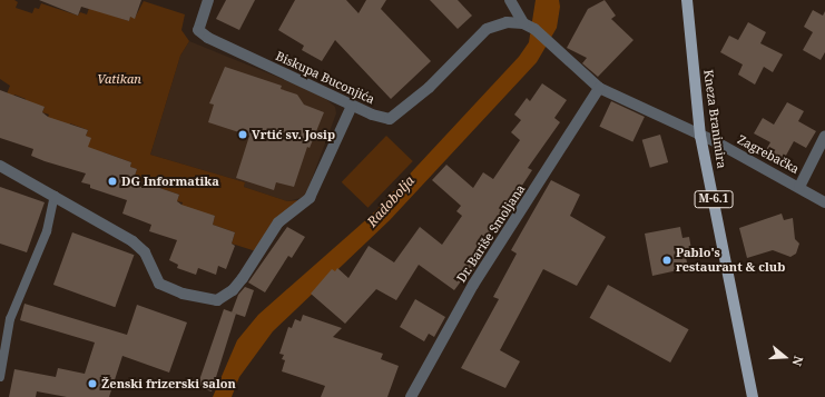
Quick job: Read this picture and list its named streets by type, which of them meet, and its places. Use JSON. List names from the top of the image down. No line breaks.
{"streets":{"main road":["Kneza Branimira","M-6.1"],"street":["Biskupa Buconjića","Zagrebačka","Dr. Bariše Smoljana"]},"crossings":[["Kneza Branimira","Zagrebačka"]],"water":["Radobolja"],"parks":["Vatikan"],"places":["Vrtić sv. Josip","DG Informatika","Pablo's restaurant & club","Ženski frizerski salon"],"north":"right"}
